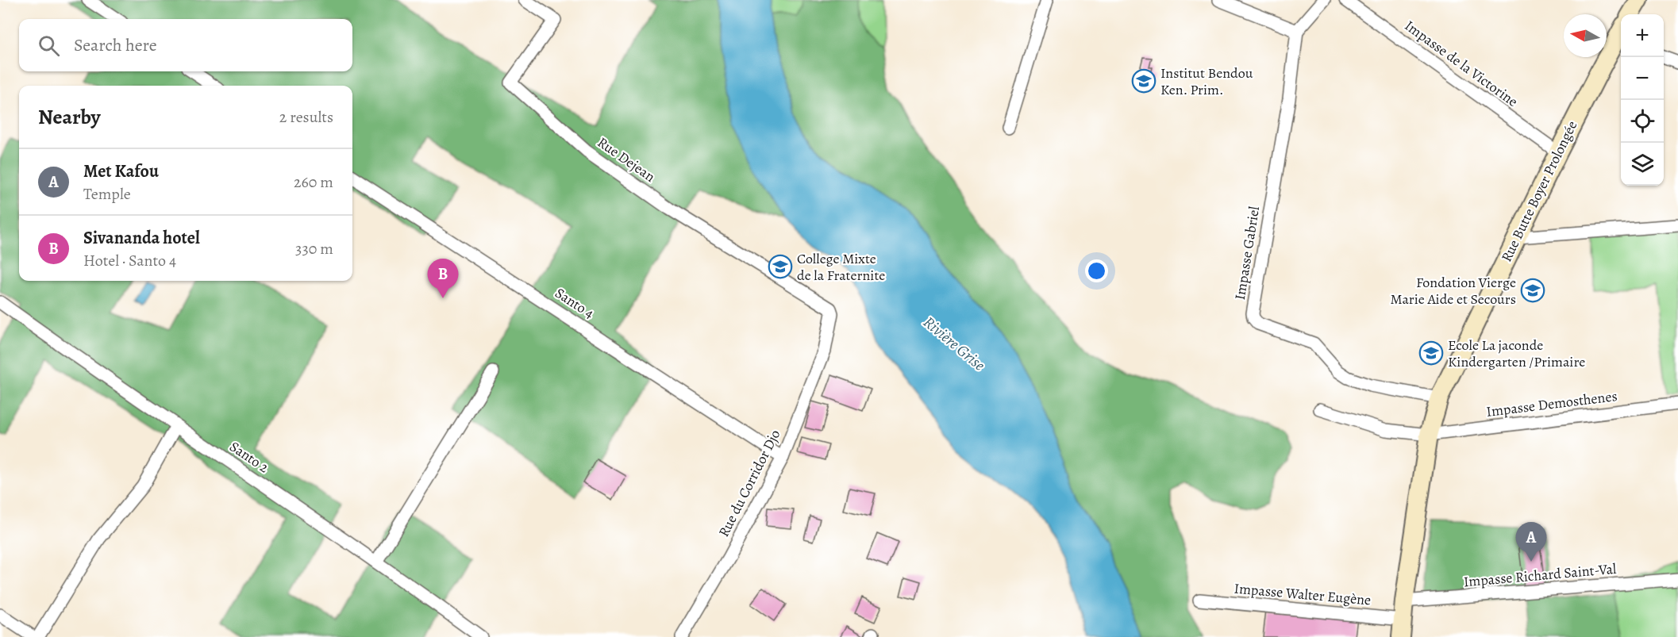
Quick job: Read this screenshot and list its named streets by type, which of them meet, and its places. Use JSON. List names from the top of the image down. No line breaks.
{"streets":{"street":["Impasse de la Victorine","Rue Dejean","Rue Butte Boyer Prolongée","Impasse Gabriel","Santo 4","Impasse Demosthenes","Santo 2","Rue du Corridor Djo","Impasse Richard Saint-Val","Impasse Walter Eugène"]},"crossings":[["Impasse de la Victorine","Rue Butte Boyer Prolongée"],["Rue Dejean","Rue du Corridor Djo"],["Rue Butte Boyer Prolongée","Impasse Gabriel"],["Rue Butte Boyer Prolongée","Impasse Demosthenes"],["Rue Butte Boyer Prolongée","Impasse Richard Saint-Val"],["Rue Butte Boyer Prolongée","Impasse Walter Eugène"],["Santo 4","Rue du Corridor Djo"],["Impasse Richard Saint-Val","Impasse Walter Eugène"]],"water":["Rivière Grise"],"places":{"school or university":["Institut Bendou Ken. Prim.","College Mixte de la Fraternite","Fondation Vierge Marie Aide et Secours","Ecole La jaconde Kindergarten /Primaire"]},"north":"left","page":{"map_buttons":["+","−"],"search":"Search here","heading":["Nearby","2 results"],"list":[{"mark":"A","name":"Met Kafou","note":"Temple","value":"260 m"},{"mark":"B","name":"Sivananda hotel","note":"Hotel · Santo 4","value":"330 m"}],"pins":["B","A"]}}
